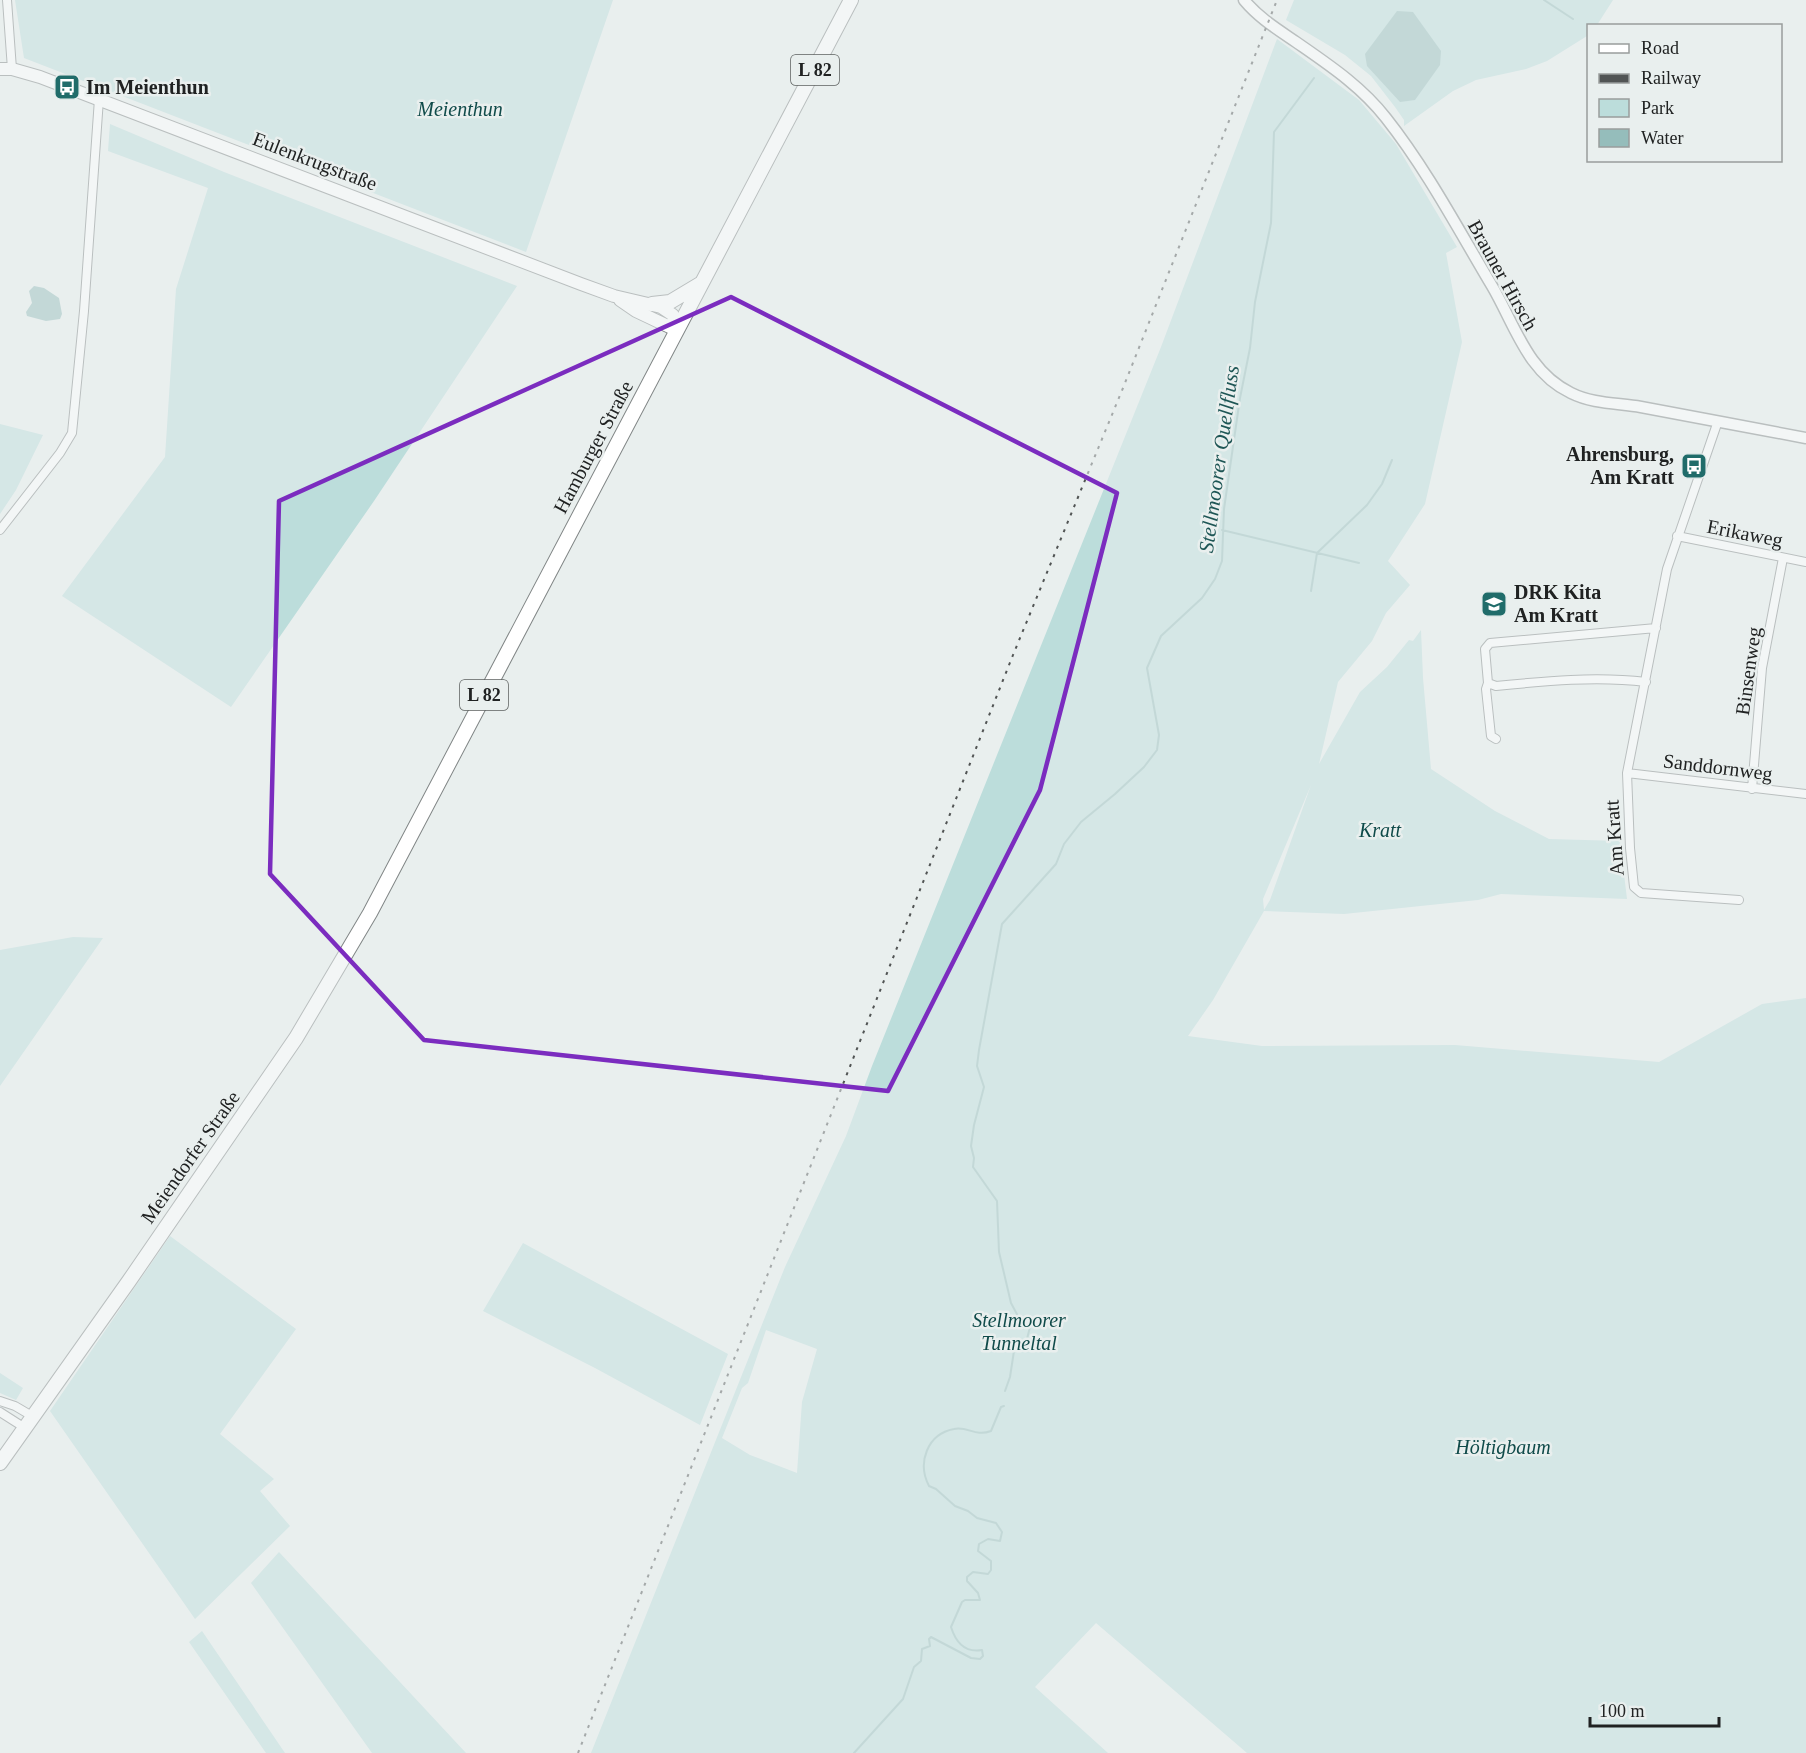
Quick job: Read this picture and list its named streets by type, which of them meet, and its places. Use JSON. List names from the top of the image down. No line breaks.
{"streets":{"main road":["L 82","Eulenkrugstraße","Hamburger Straße","Meiendorfer Straße"],"street":["Brauner Hirsch","Erikaweg","Binsenweg","Sanddornweg","Am Kratt"]},"crossings":[["Eulenkrugstraße","Hamburger Straße"],["Brauner Hirsch","Am Kratt"],["Hamburger Straße","Meiendorfer Straße"],["Erikaweg","Binsenweg"],["Erikaweg","Am Kratt"],["Binsenweg","Sanddornweg"],["Sanddornweg","Am Kratt"]],"water":["Stellmoorer Quellfluss"],"parks":["Meienthun","Kratt","Stellmoorer Tunneltal","Höltigbaum"],"places":{"bus stop":["Im Meienthun","Ahrensburg, Am Kratt"],"school or university":["DRK Kita Am Kratt"]},"legend":["Road","Railway","Park","Water"],"scale_bar":"100 m"}
